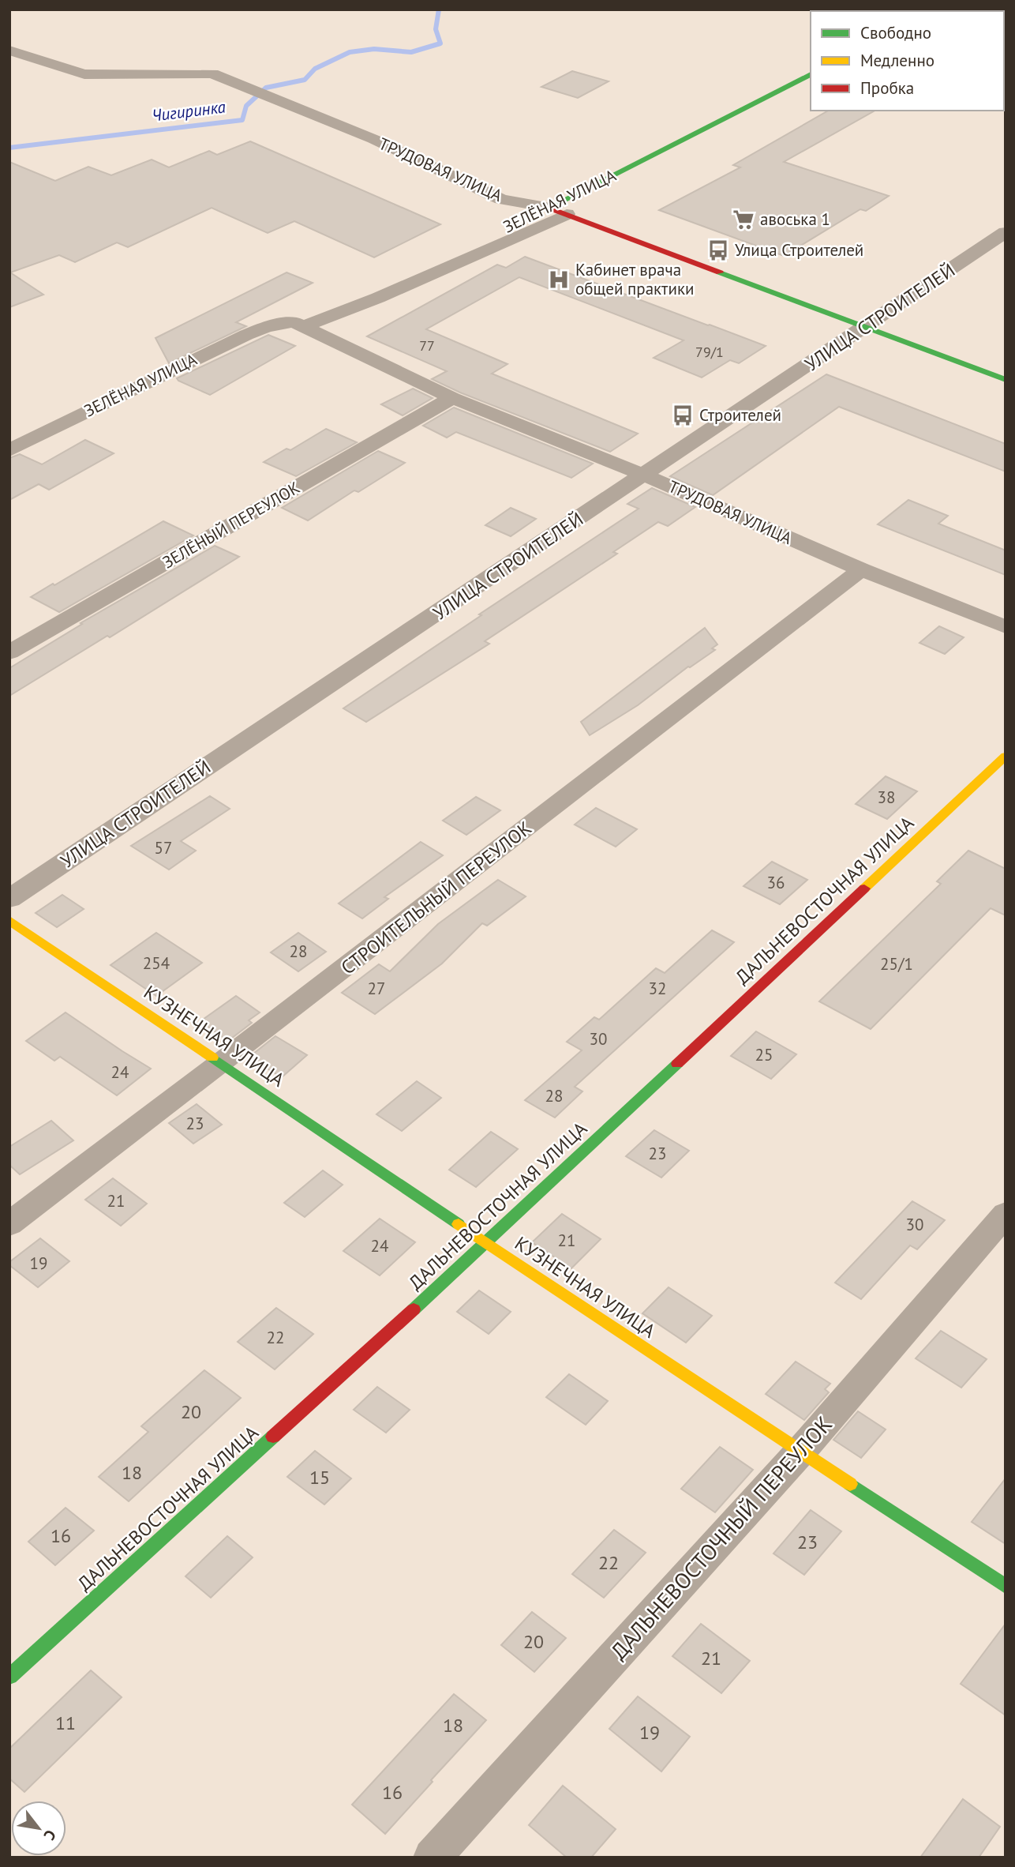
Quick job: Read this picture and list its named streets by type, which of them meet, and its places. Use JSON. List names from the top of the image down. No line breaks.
{"streets":{"street":["ТРУДОВАЯ УЛИЦА","ЗЕЛЁНАЯ УЛИЦА","УЛИЦА СТРОИТЕЛЕЙ","ЗЕЛЁНЫЙ ПЕРЕУЛОК","СТРОИТЕЛЬНЫЙ ПЕРЕУЛОК","ДАЛЬНЕВОСТОЧНАЯ УЛИЦА","КУЗНЕЧНАЯ УЛИЦА","ДАЛЬНЕВОСТОЧНЫЙ ПЕРЕУЛОК"]},"crossings":[["ТРУДОВАЯ УЛИЦА","ЗЕЛЁНАЯ УЛИЦА"],["ТРУДОВАЯ УЛИЦА","УЛИЦА СТРОИТЕЛЕЙ"],["ТРУДОВАЯ УЛИЦА","ЗЕЛЁНЫЙ ПЕРЕУЛОК"],["ТРУДОВАЯ УЛИЦА","СТРОИТЕЛЬНЫЙ ПЕРЕУЛОК"],["СТРОИТЕЛЬНЫЙ ПЕРЕУЛОК","КУЗНЕЧНАЯ УЛИЦА"],["ДАЛЬНЕВОСТОЧНАЯ УЛИЦА","КУЗНЕЧНАЯ УЛИЦА"],["КУЗНЕЧНАЯ УЛИЦА","ДАЛЬНЕВОСТОЧНЫЙ ПЕРЕУЛОК"]],"water":["Чигиринка"],"places":{"supermarket":["авоська 1"],"bus stop":["Улица Строителей","Строителей"],"hospital":["Кабинет врача общей практики"]},"house_numbers":["77","79/1","38","57","36","28","254","25/1","27","32","30","25","24","28","23","23","21","30","21","24","19","22","20","18","15","16","23","22","20","21","11","18","19","16"],"legend":["Свободно","Медленно","Пробка"],"north":"bottom right"}
